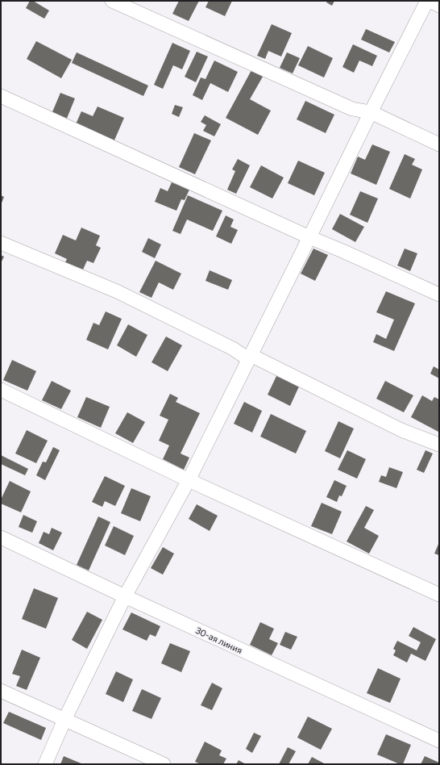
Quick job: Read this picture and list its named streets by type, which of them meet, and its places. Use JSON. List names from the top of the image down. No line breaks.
{"streets":{"street":["30-ая линия"]}}
